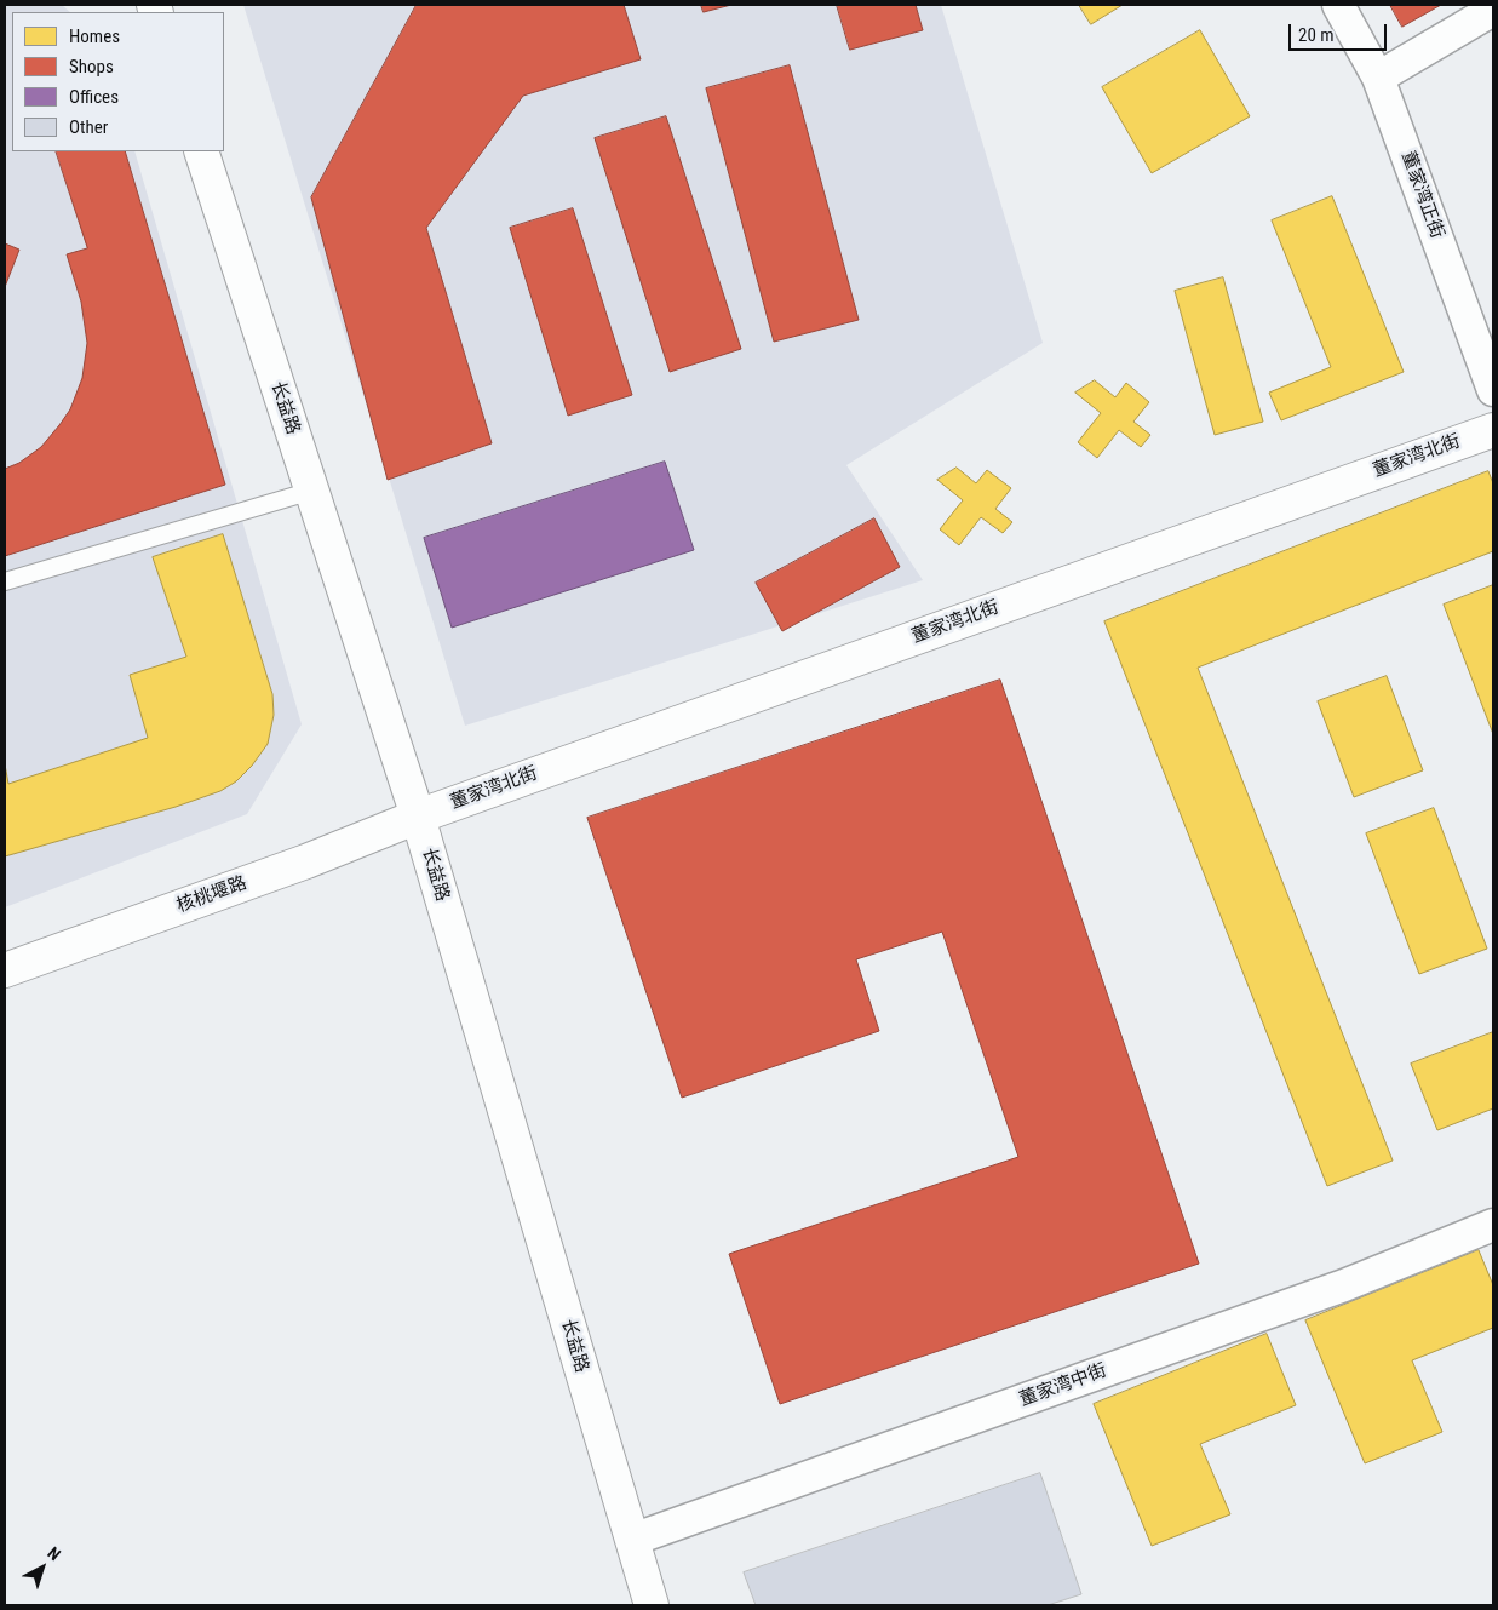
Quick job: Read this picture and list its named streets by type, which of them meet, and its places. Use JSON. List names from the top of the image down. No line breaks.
{"streets":{"street":["董家湾正街","长益路","董家湾北街","核桃堰路","董家湾中街"]},"crossings":[["长益路","董家湾北街"],["长益路","核桃堰路"],["长益路","董家湾中街"],["董家湾北街","核桃堰路"]],"legend":["Homes","Shops","Offices","Other"],"scale_bar":"20 m","north":"top right"}
